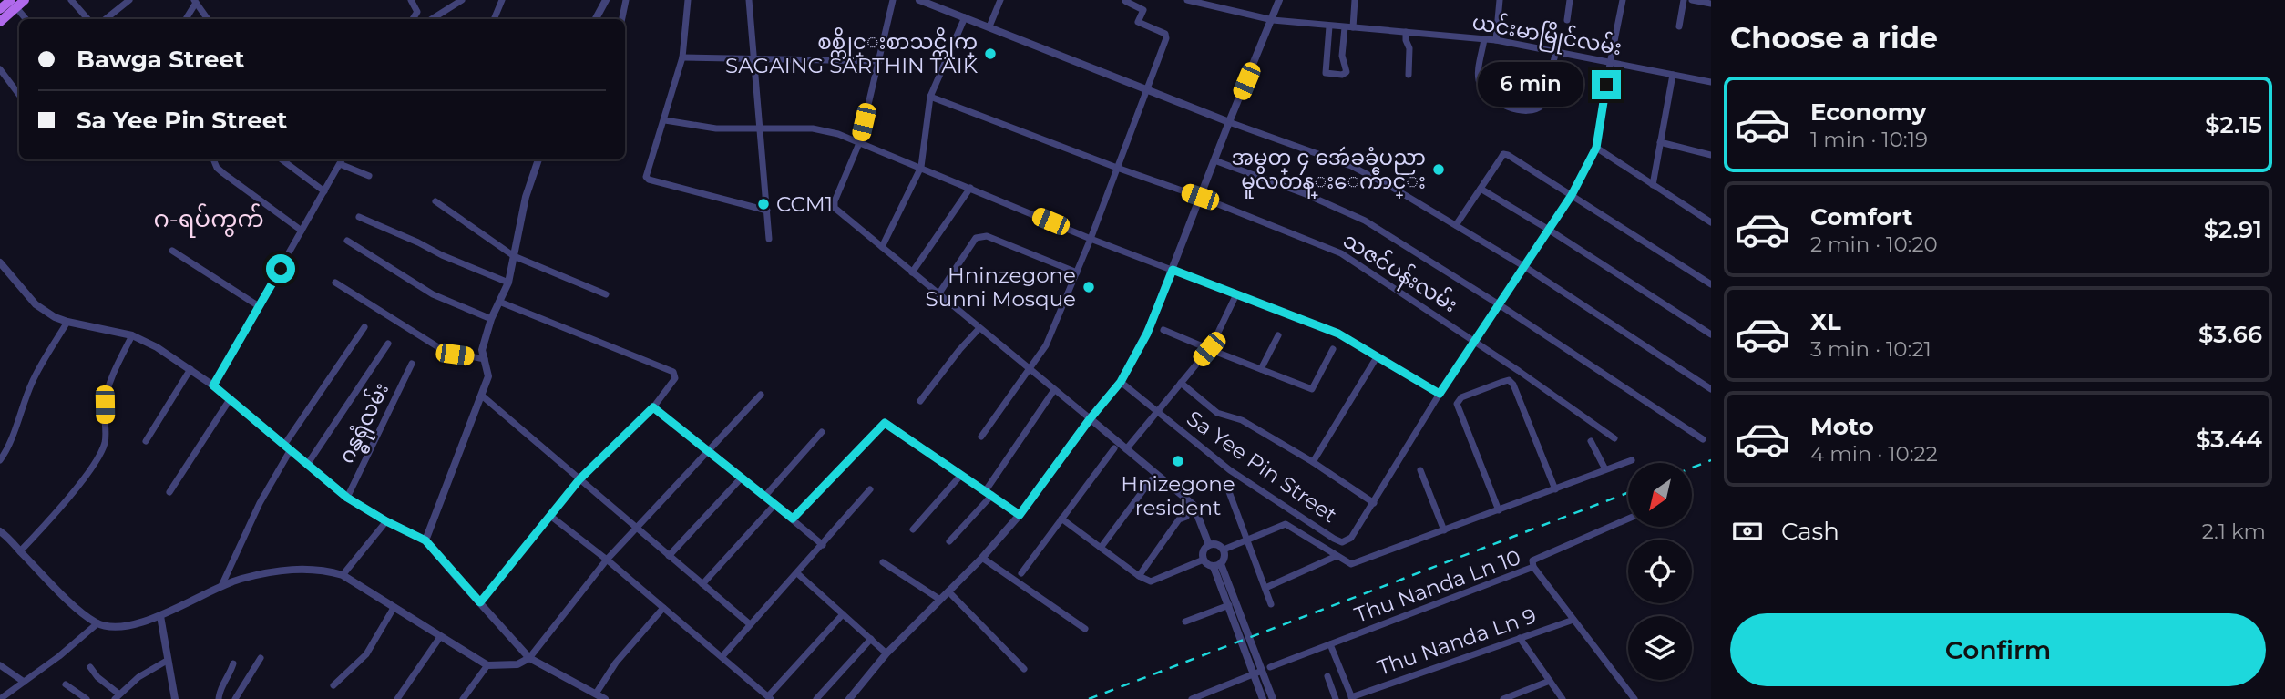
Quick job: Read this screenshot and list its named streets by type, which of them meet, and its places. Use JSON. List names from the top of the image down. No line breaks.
{"streets":{"street":["ယင်းမာမြိုင်လမ်း","သဇင်ပန်းလမ်း","ဂန္ဓရုံလမ်း","Sa Yee Pin Street","Thu Nanda Ln 10","Thu Nanda Ln 9"]},"crossings":[["ယင်းမာမြိုင်လမ်း","Sa Yee Pin Street"],["သဇင်ပန်းလမ်း","Sa Yee Pin Street"],["Thu Nanda Ln 10","Thu Nanda Ln 9"]],"districts":["ဂ-ရပ်ကွက်"],"places":["စစ္ကိုင္းစာသင္တိုက္ SAGAING SARTHIN TAIK","အမွတ္ ၄ အေဴခခံပညာ မူလတန္းေကဵာင္း","CCM1","Hninzegone Sunni Mosque","Hnizegone resident"],"north":"bottom left","page":{"heading":"Choose a ride","banner":["Bawga Street","Sa Yee Pin Street"],"bubble":"6 min","list":[{"name":"Economy","note":"1 min · 10:19","value":"$2.15"},{"name":"Comfort","note":"2 min · 10:20","value":"$2.91"},{"name":"XL","note":"3 min · 10:21","value":"$3.66"},{"name":"Moto","note":"4 min · 10:22","value":"$3.44"}],"pay":["Cash","2.1 km"],"buttons":"Confirm"}}
